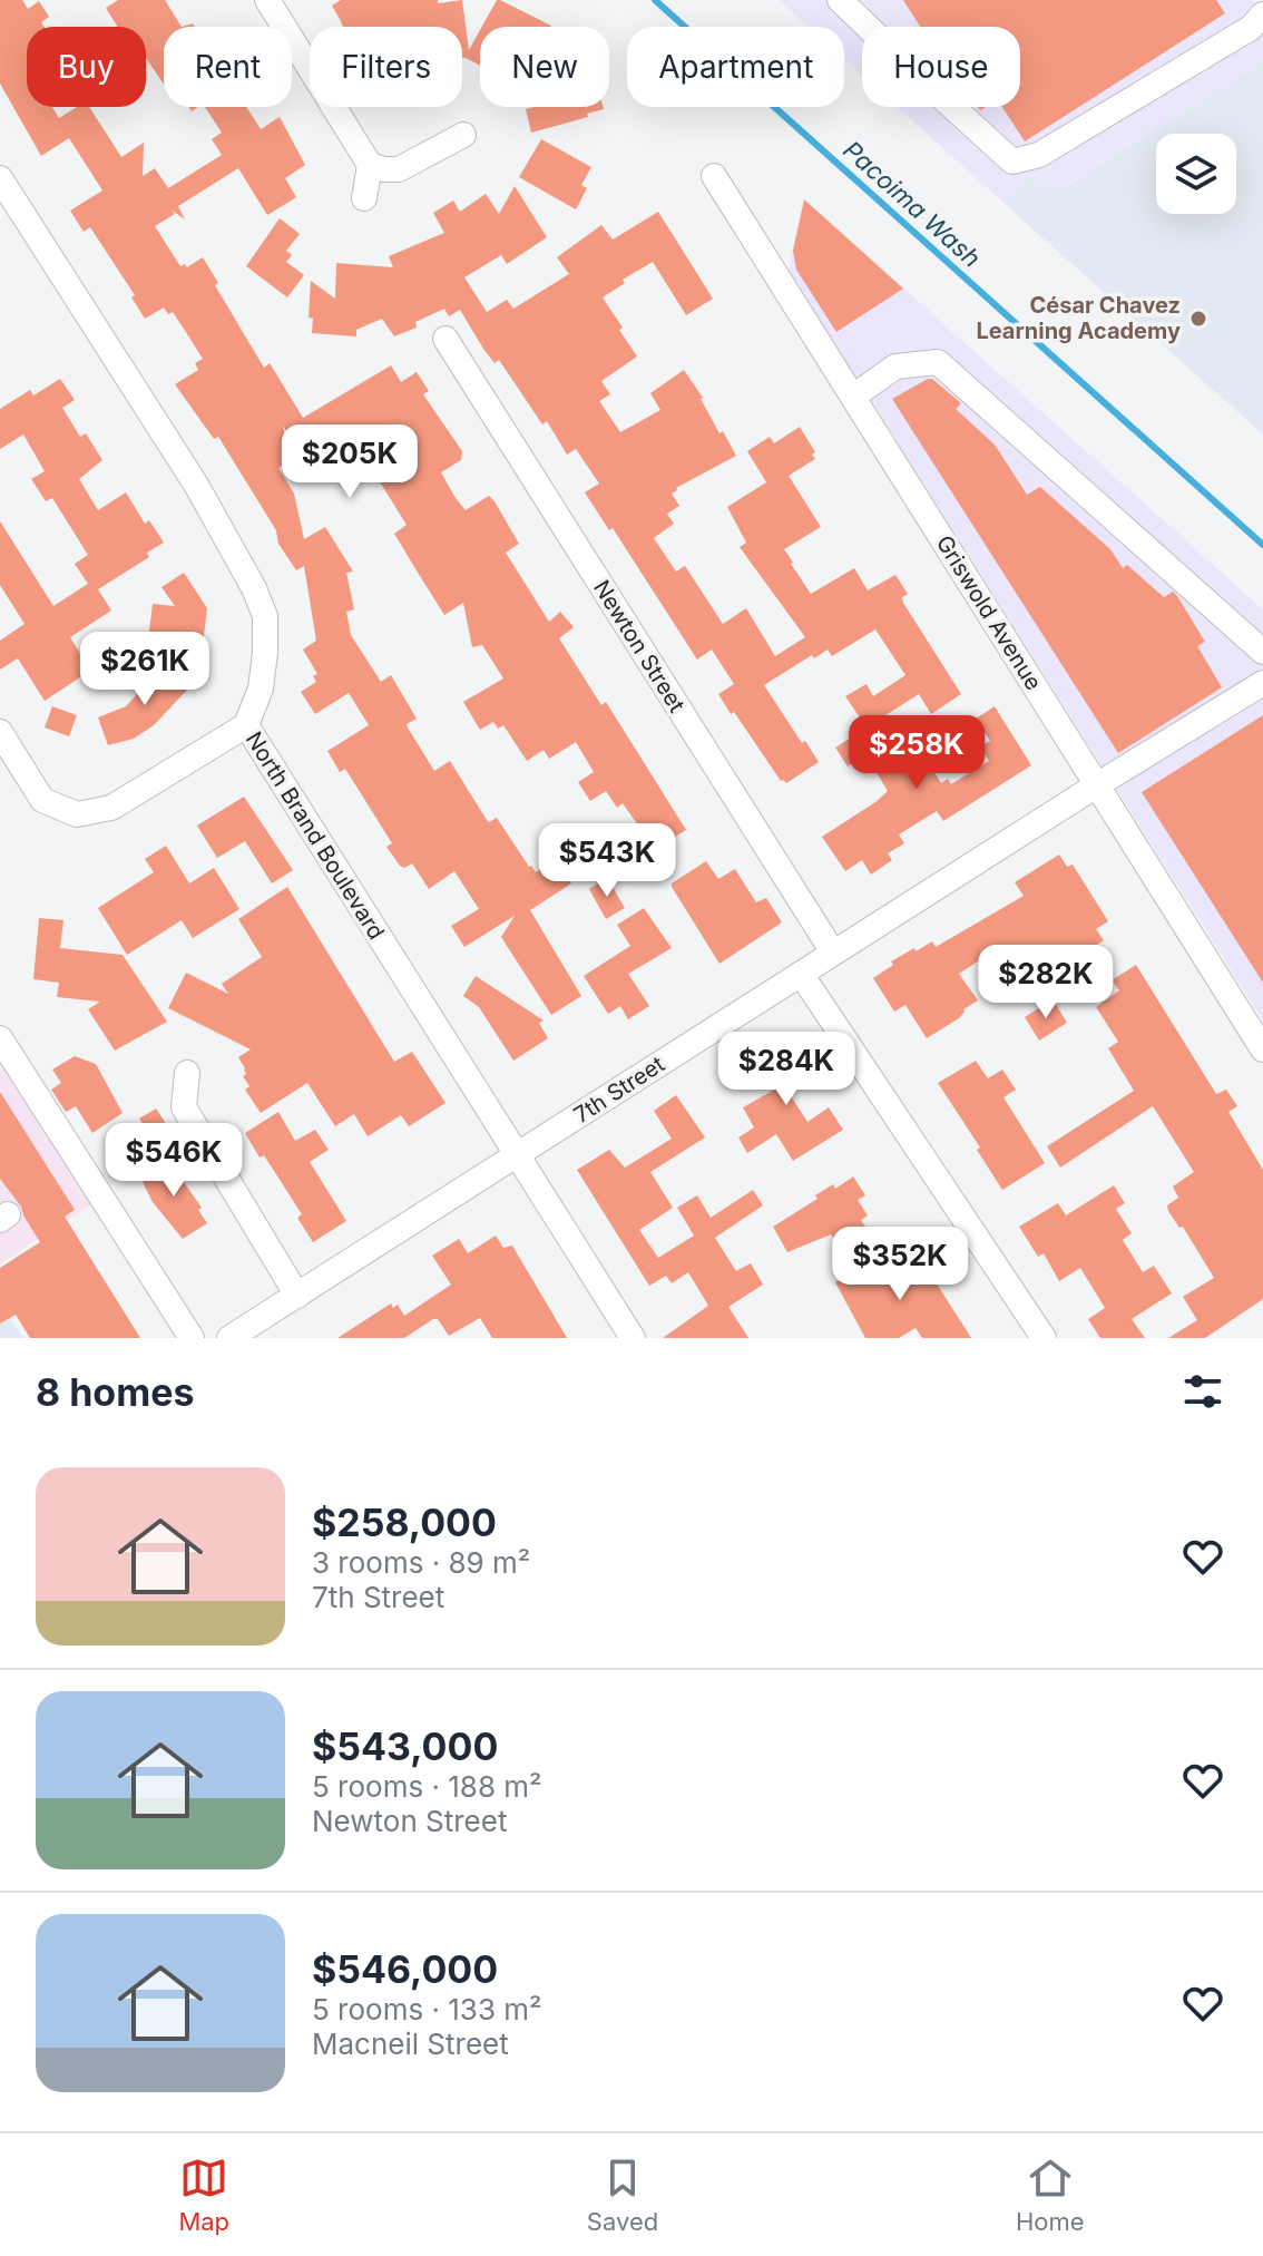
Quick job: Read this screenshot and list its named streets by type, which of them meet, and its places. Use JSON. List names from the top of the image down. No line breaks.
{"streets":{"street":["Griswold Avenue","Newton Street","North Brand Boulevard","7th Street"]},"crossings":[["Griswold Avenue","7th Street"],["Newton Street","7th Street"],["North Brand Boulevard","7th Street"]],"water":["Pacoima Wash"],"places":["César Chavez Learning Academy"],"page":{"chip":["Buy","Rent","Filters","New","Apartment","House"],"price":["$205K","$261K","$258K","$543K","$282K","$284K","$546K","$352K"],"heading":"8 homes","list":[{"name":"$258,000","note":"3 rooms · 89 m² · 7th Street"},{"name":"$543,000","note":"5 rooms · 188 m² · Newton Street"},{"name":"$546,000","note":"5 rooms · 133 m² · Macneil Street"}],"tabs":["Map","Saved","Home"]}}
